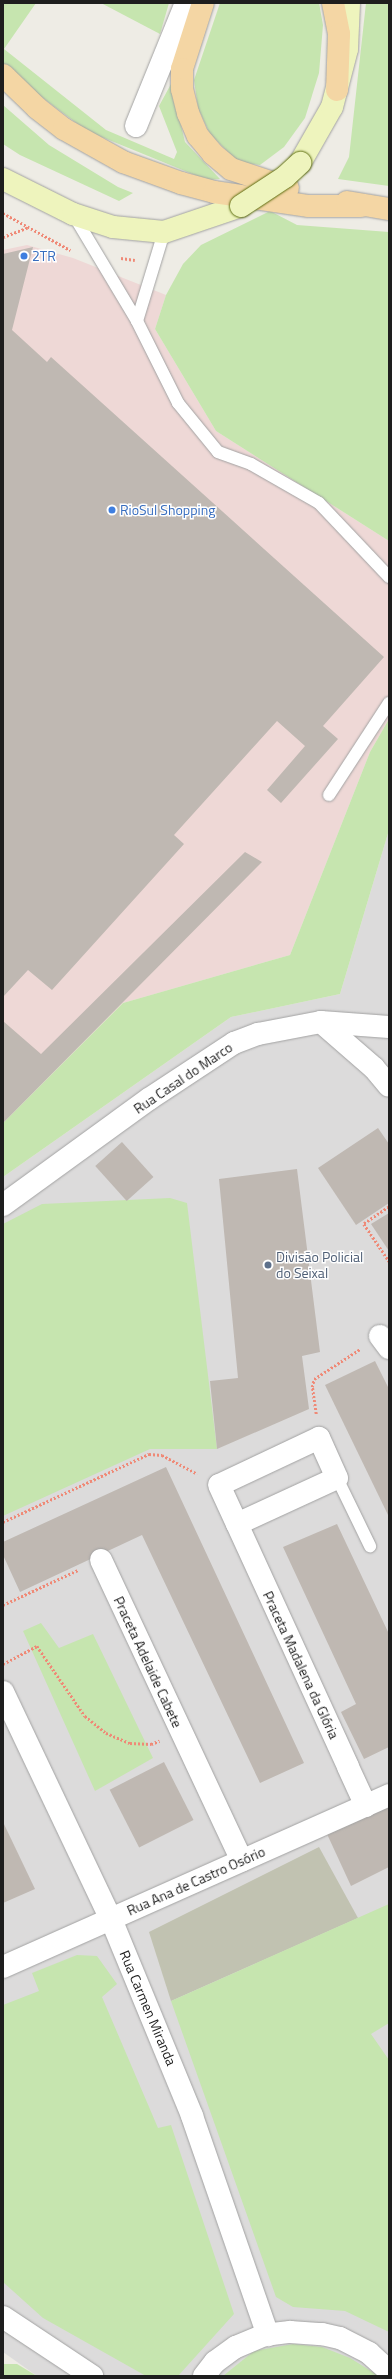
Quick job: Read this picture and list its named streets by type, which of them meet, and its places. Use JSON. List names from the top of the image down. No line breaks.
{"streets":{"street":["Rua Casal do Marco","Praceta Adelaide Cabete","Praceta Madalena da Glória","Rua Ana de Castro Osório","Rua Carmen Miranda"]},"crossings":[["Praceta Adelaide Cabete","Rua Ana de Castro Osório"],["Praceta Madalena da Glória","Rua Ana de Castro Osório"],["Rua Ana de Castro Osório","Rua Carmen Miranda"]],"places":["2TR","RioSul Shopping","Divisão Policial do Seixal"]}
